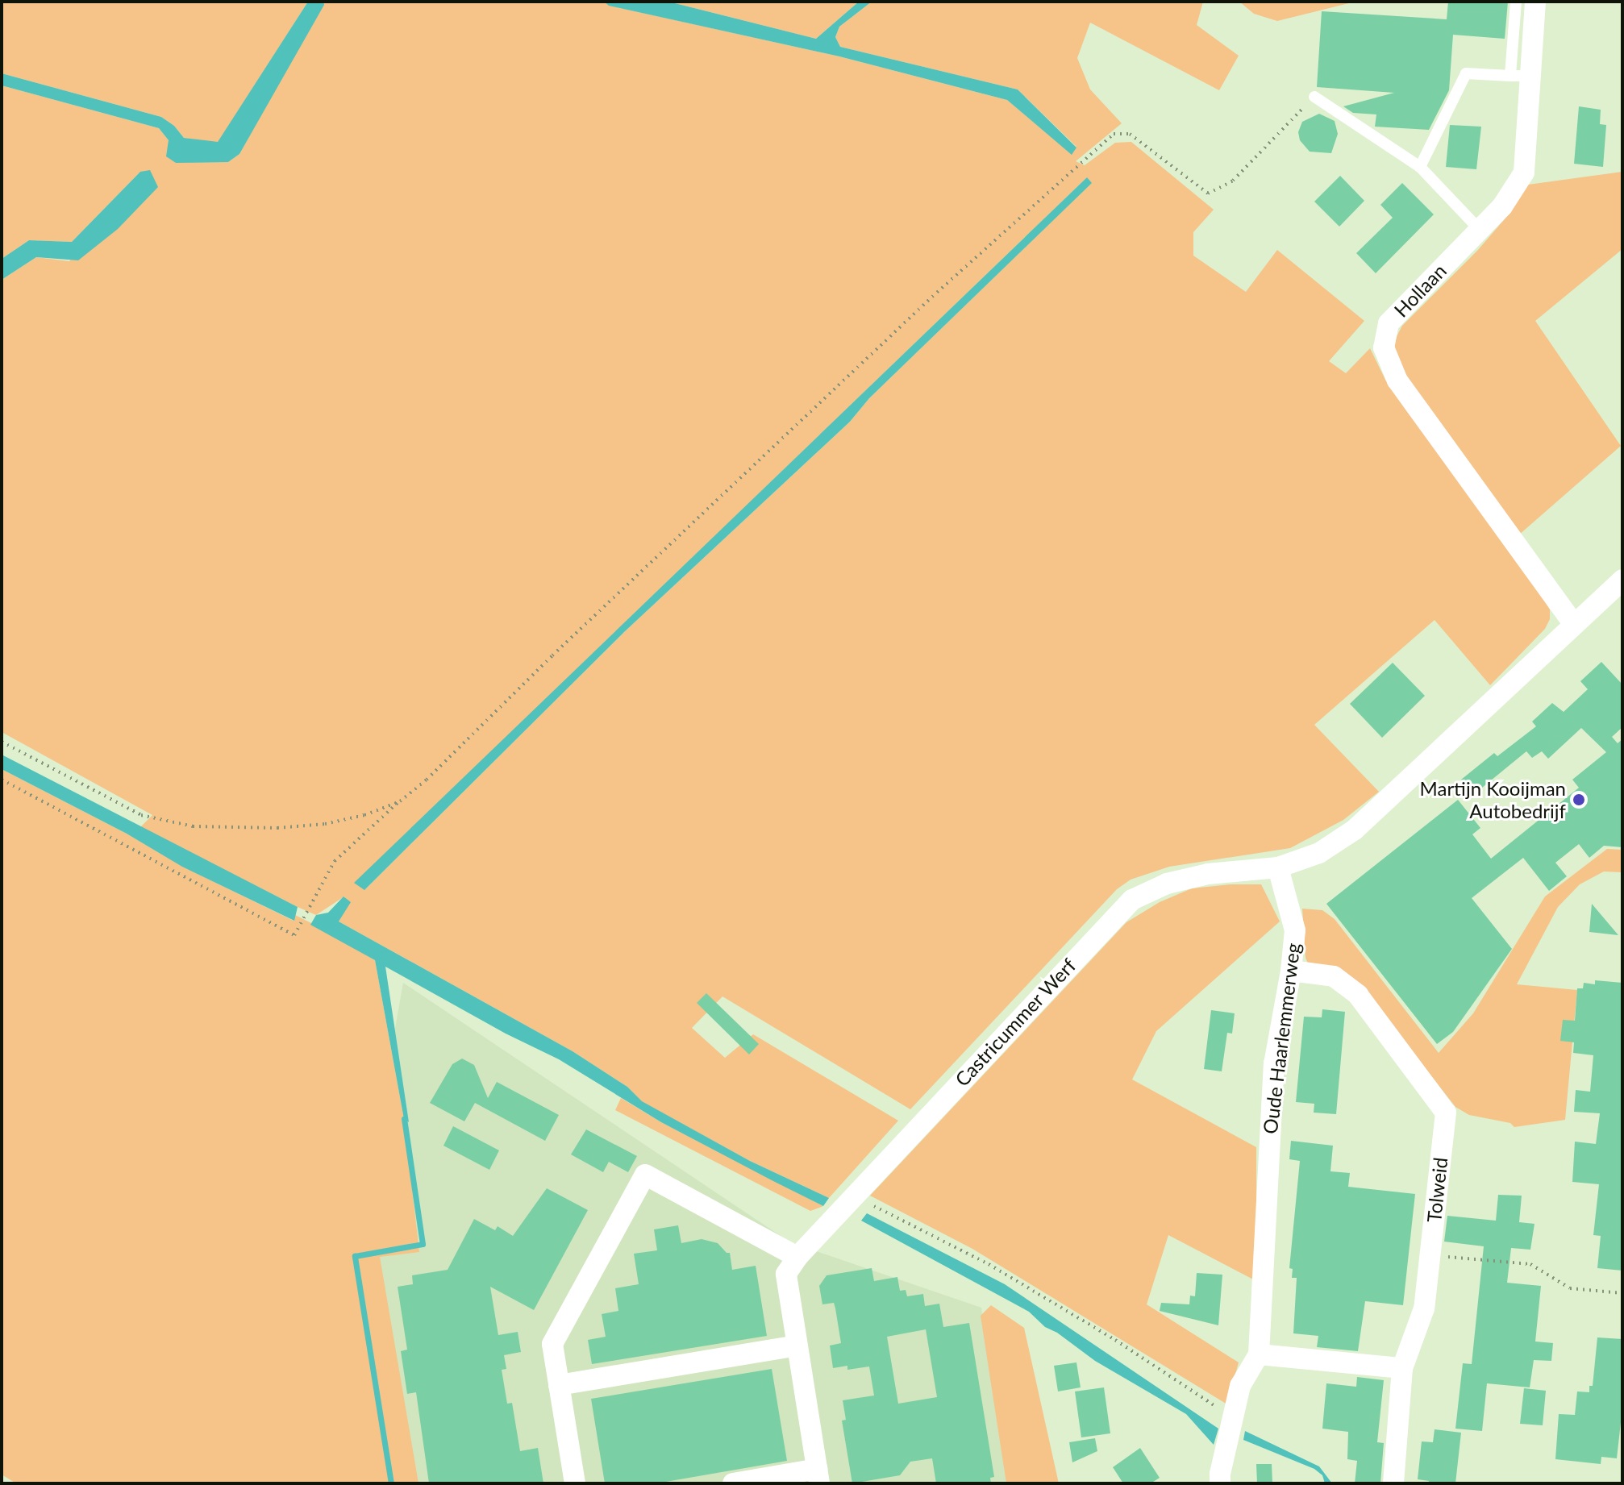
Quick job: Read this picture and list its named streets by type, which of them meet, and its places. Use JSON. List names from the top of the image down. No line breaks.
{"streets":{"street":["Hollaan","Castricummer Werf","Oude Haarlemmerweg","Tolweid"]},"crossings":[["Castricummer Werf","Oude Haarlemmerweg"],["Oude Haarlemmerweg","Tolweid"]],"places":["Martijn Kooijman Autobedrijf"]}
